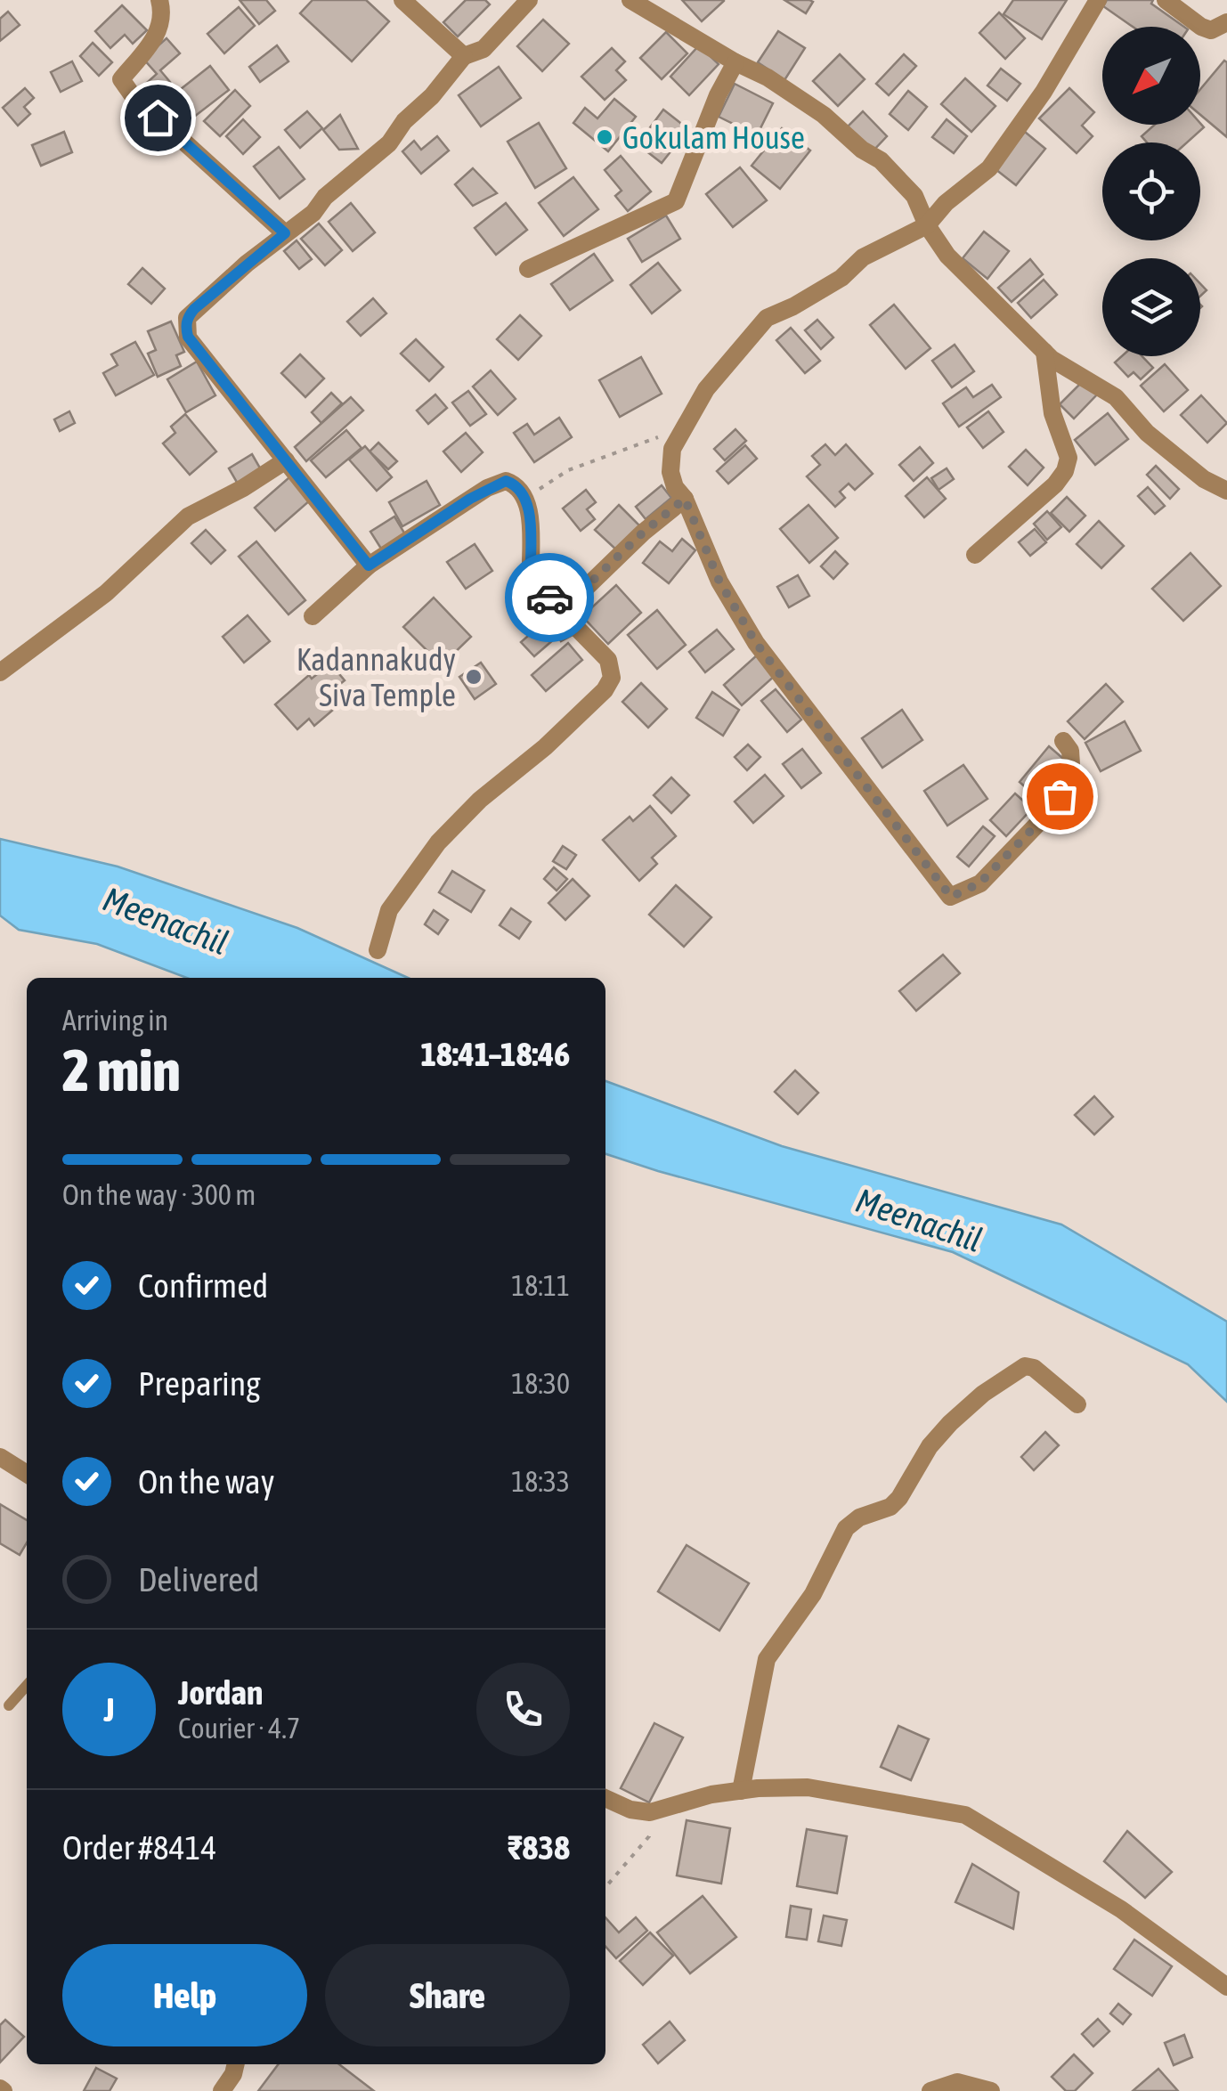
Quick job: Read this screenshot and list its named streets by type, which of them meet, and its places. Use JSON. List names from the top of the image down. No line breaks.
{"water":["Meenachil"],"places":["Gokulam House","Kadannakudy Siva Temple"],"north":"bottom left","page":{"heading":["2 min","Arriving in","18:41–18:46"],"panel":["Jordan","Courier · 4.7","Order #8414","₹838"],"bar":"On the way · 300 m","list":[["Confirmed","18:11"],["Preparing","18:30"],["On the way","18:33"],"Delivered"],"round":"J","buttons":["Help","Share"]}}
